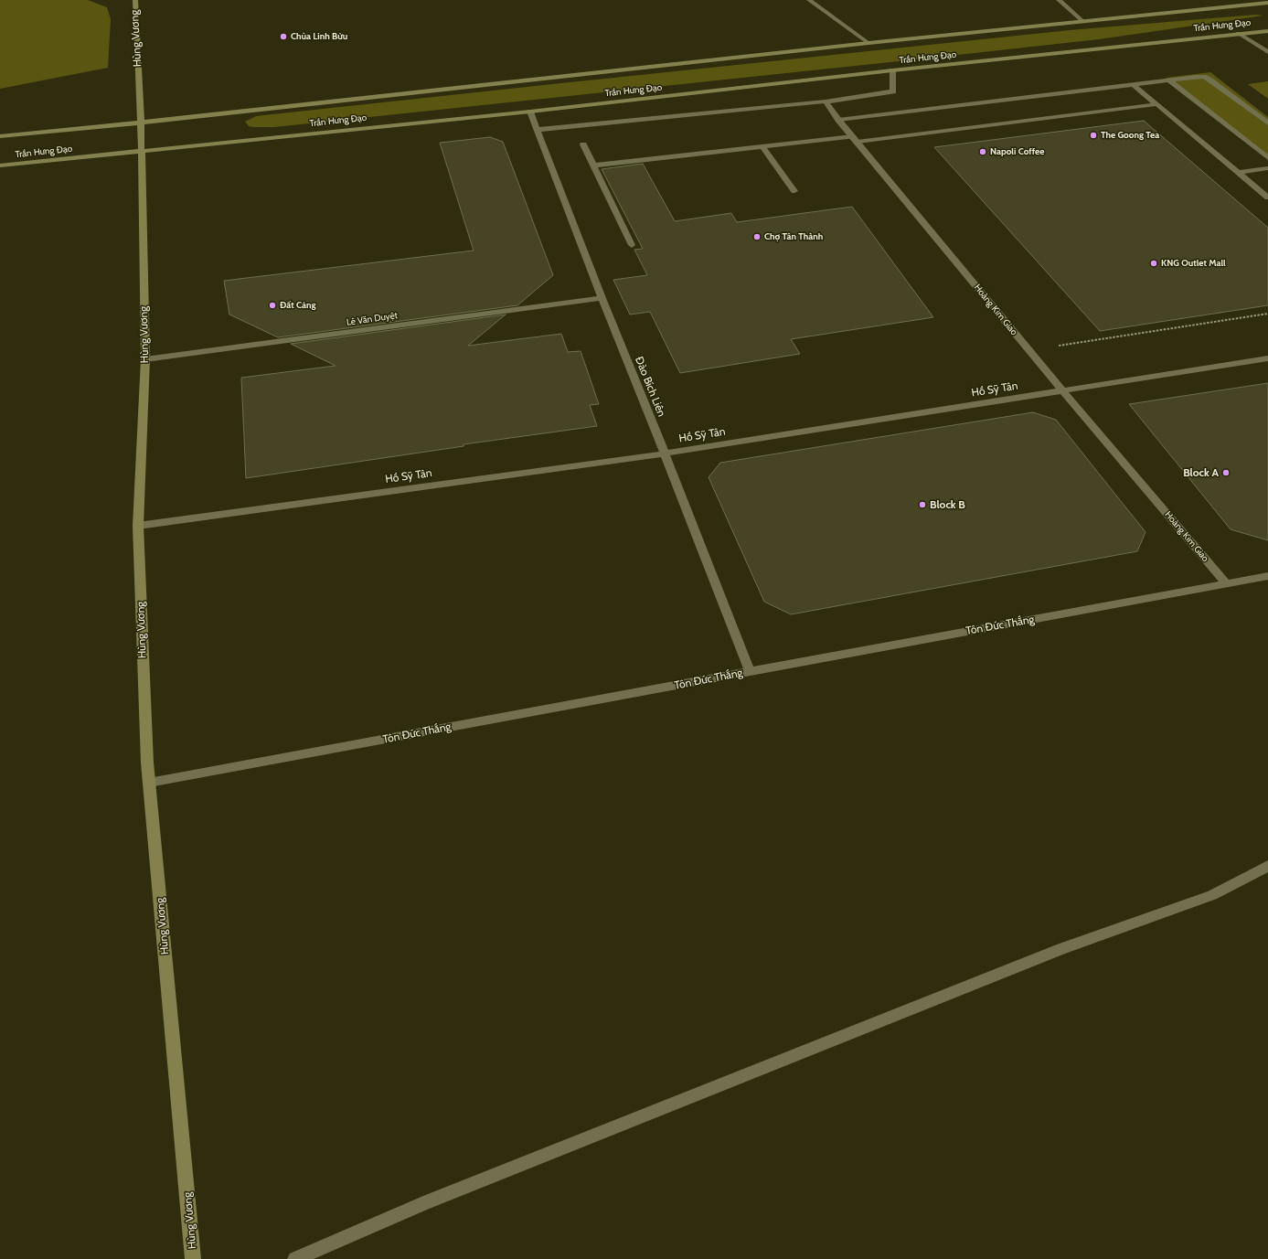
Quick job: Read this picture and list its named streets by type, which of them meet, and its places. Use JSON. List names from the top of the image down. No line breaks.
{"streets":{"street":["Trần Hưng Đạo","Hùng Vương","Hoàng Kim Giao","Lê Văn Duyệt","Đào Bích Liên","Hồ Sỹ Tân","Tôn Đức Thắng"]},"crossings":[["Trần Hưng Đạo","Hùng Vương"],["Trần Hưng Đạo","Đào Bích Liên"],["Hùng Vương","Lê Văn Duyệt"],["Hùng Vương","Hồ Sỹ Tân"],["Hùng Vương","Tôn Đức Thắng"],["Hoàng Kim Giao","Hồ Sỹ Tân"],["Hoàng Kim Giao","Tôn Đức Thắng"],["Lê Văn Duyệt","Đào Bích Liên"],["Đào Bích Liên","Hồ Sỹ Tân"],["Đào Bích Liên","Tôn Đức Thắng"]],"places":["Chùa Linh Bửu","The Goong Tea","Napoli Coffee","Chợ Tân Thành","KNG Outlet Mall","Đất Cảng","Block A","Block B"]}
